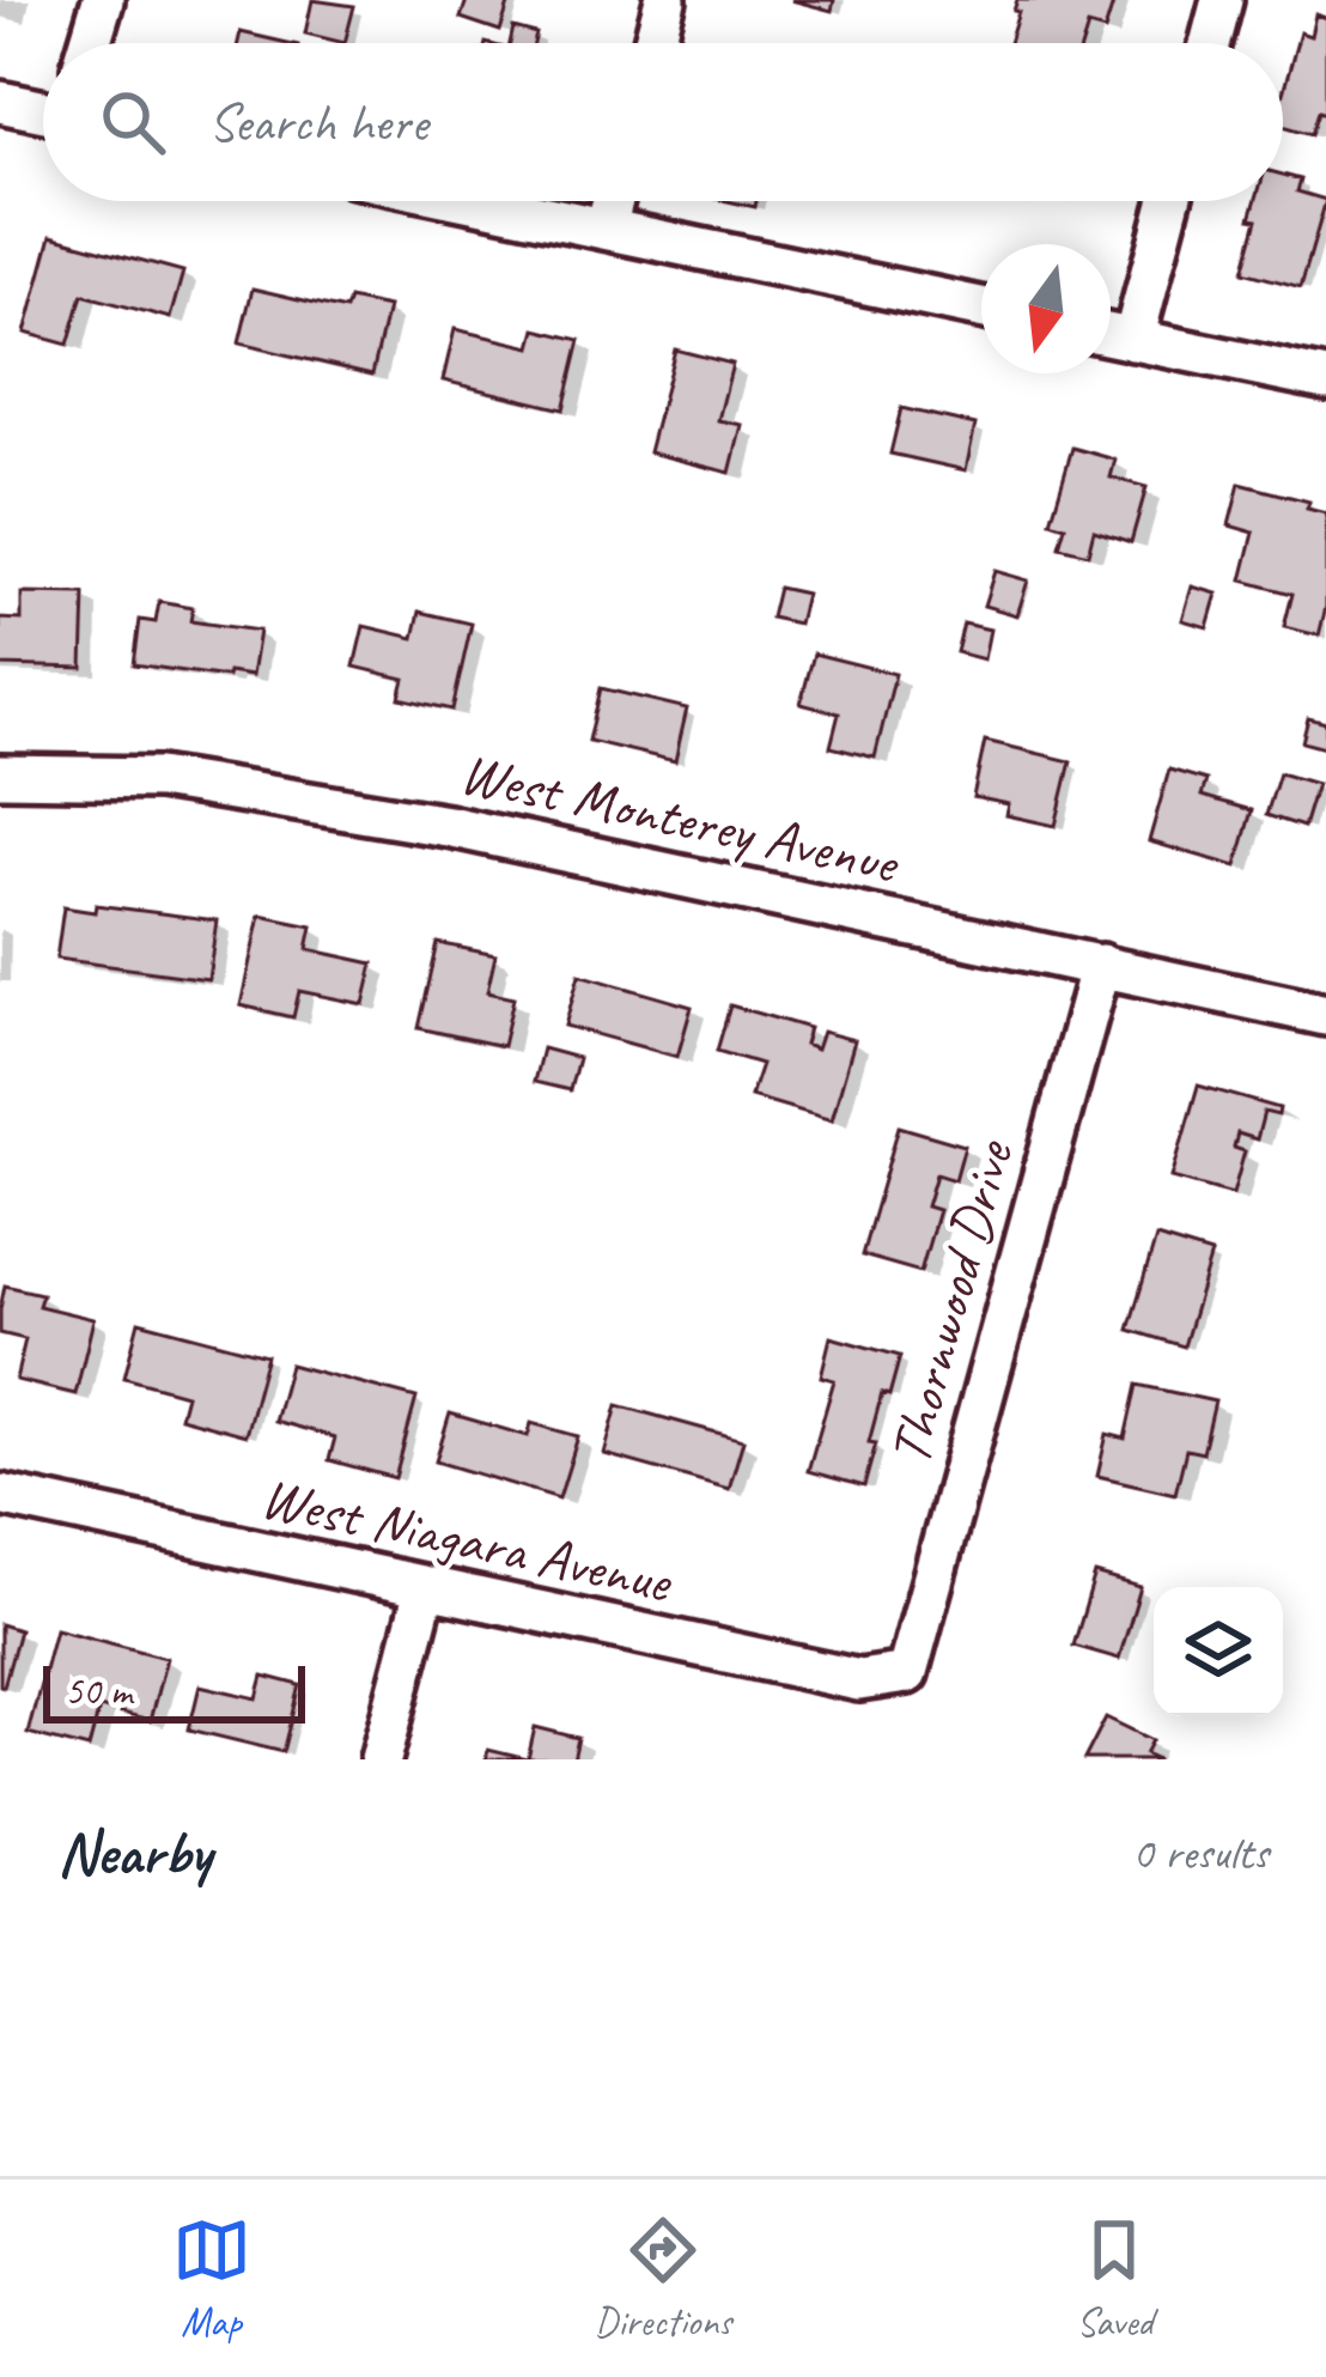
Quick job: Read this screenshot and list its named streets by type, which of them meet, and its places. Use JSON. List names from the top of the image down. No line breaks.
{"streets":{"street":["West Monterey Avenue","Thornwood Drive","West Niagara Avenue"]},"crossings":[["West Monterey Avenue","Thornwood Drive"],["Thornwood Drive","West Niagara Avenue"]],"scale_bar":"50 m","north":"bottom","page":{"search":"Search here","scale":"50 m","heading":["Nearby","0 results"],"nav":["Map","Directions","Saved"]}}
